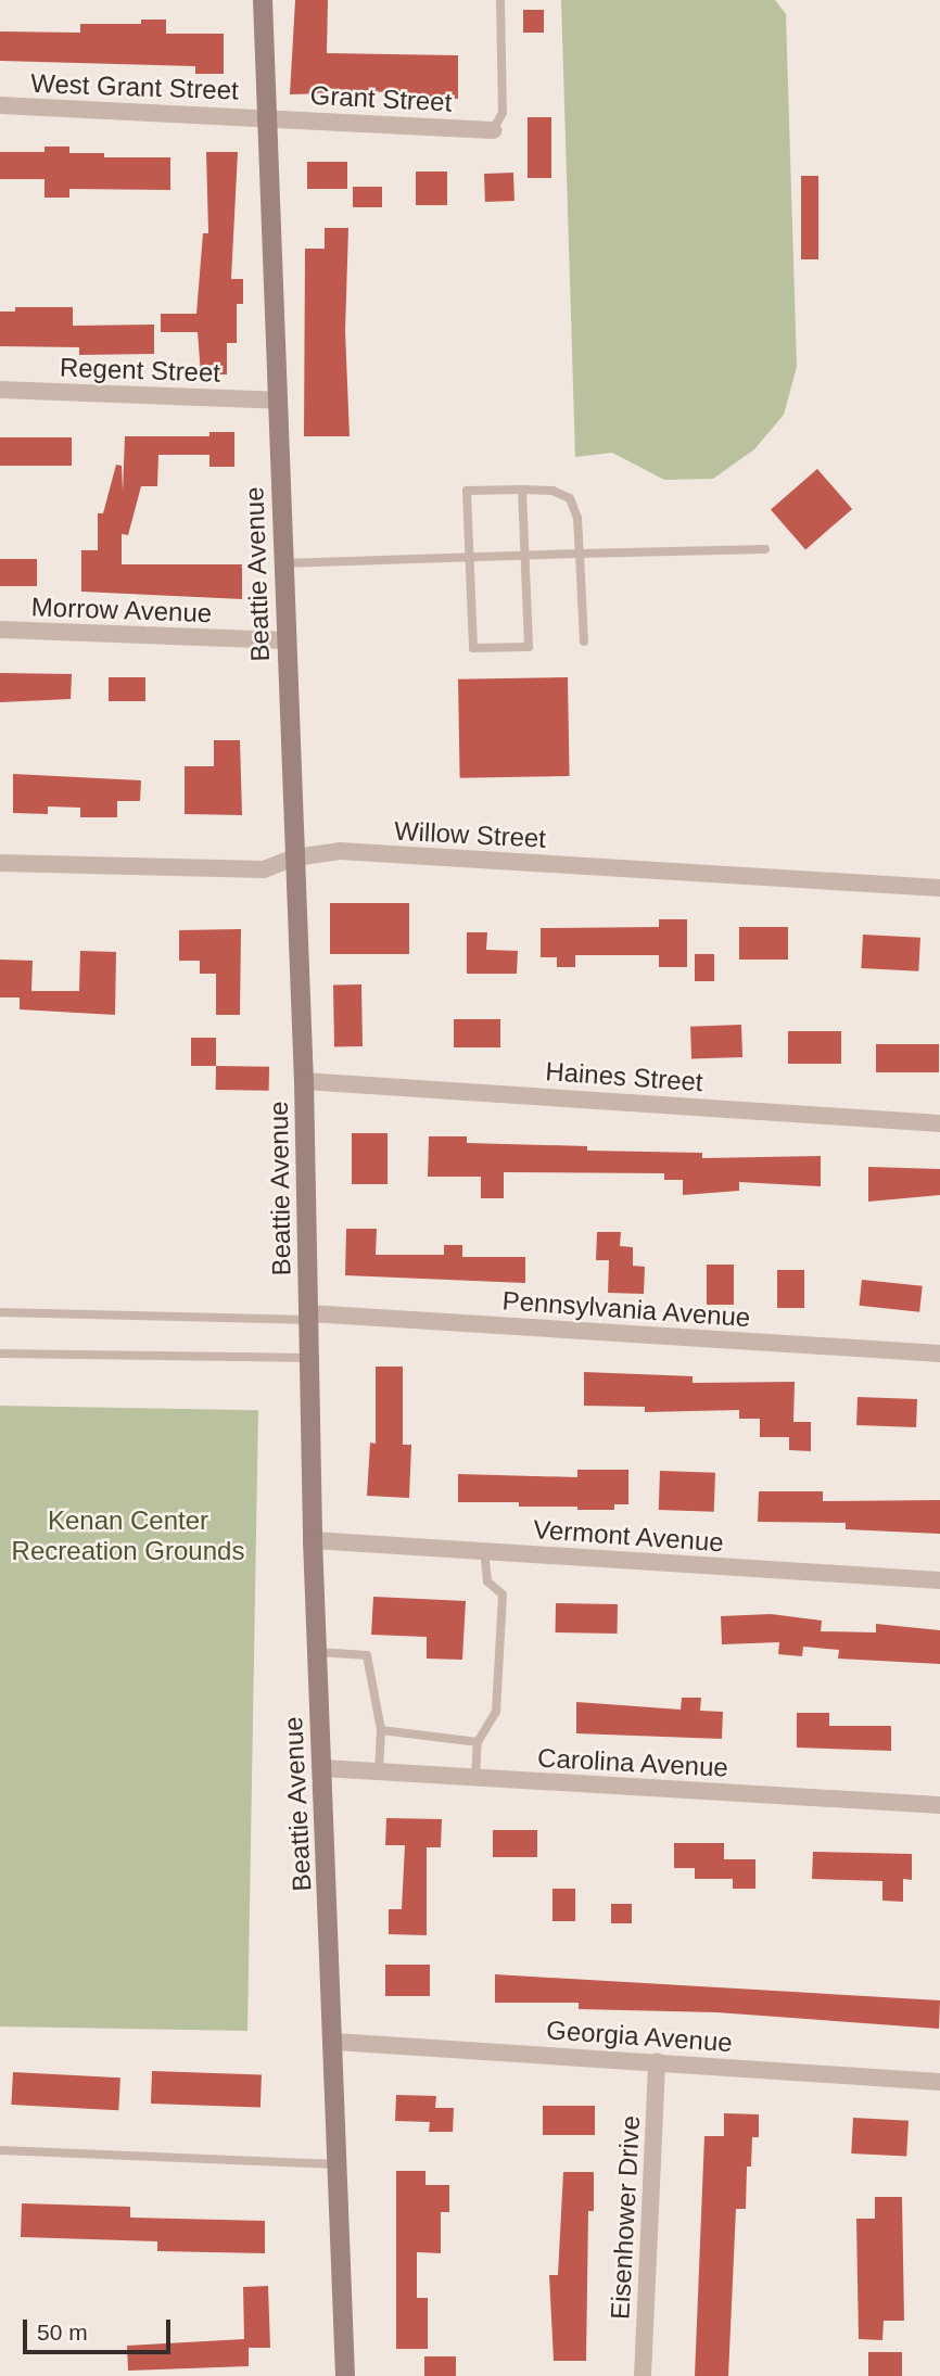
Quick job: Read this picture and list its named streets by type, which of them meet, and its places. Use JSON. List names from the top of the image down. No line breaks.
{"streets":{"street":["West Grant Street","Grant Street","Regent Street","Beattie Avenue","Morrow Avenue","Willow Street","Haines Street","Pennsylvania Avenue","Vermont Avenue","Carolina Avenue","Georgia Avenue","Eisenhower Drive"]},"crossings":[["West Grant Street","Grant Street"],["West Grant Street","Beattie Avenue"],["Grant Street","Beattie Avenue"],["Regent Street","Beattie Avenue"],["Beattie Avenue","Morrow Avenue"],["Beattie Avenue","Willow Street"],["Beattie Avenue","Haines Street"],["Beattie Avenue","Pennsylvania Avenue"],["Beattie Avenue","Vermont Avenue"],["Beattie Avenue","Carolina Avenue"],["Beattie Avenue","Georgia Avenue"],["Georgia Avenue","Eisenhower Drive"]],"parks":["Kenan Center Recreation Grounds"],"scale_bar":"50 m"}
